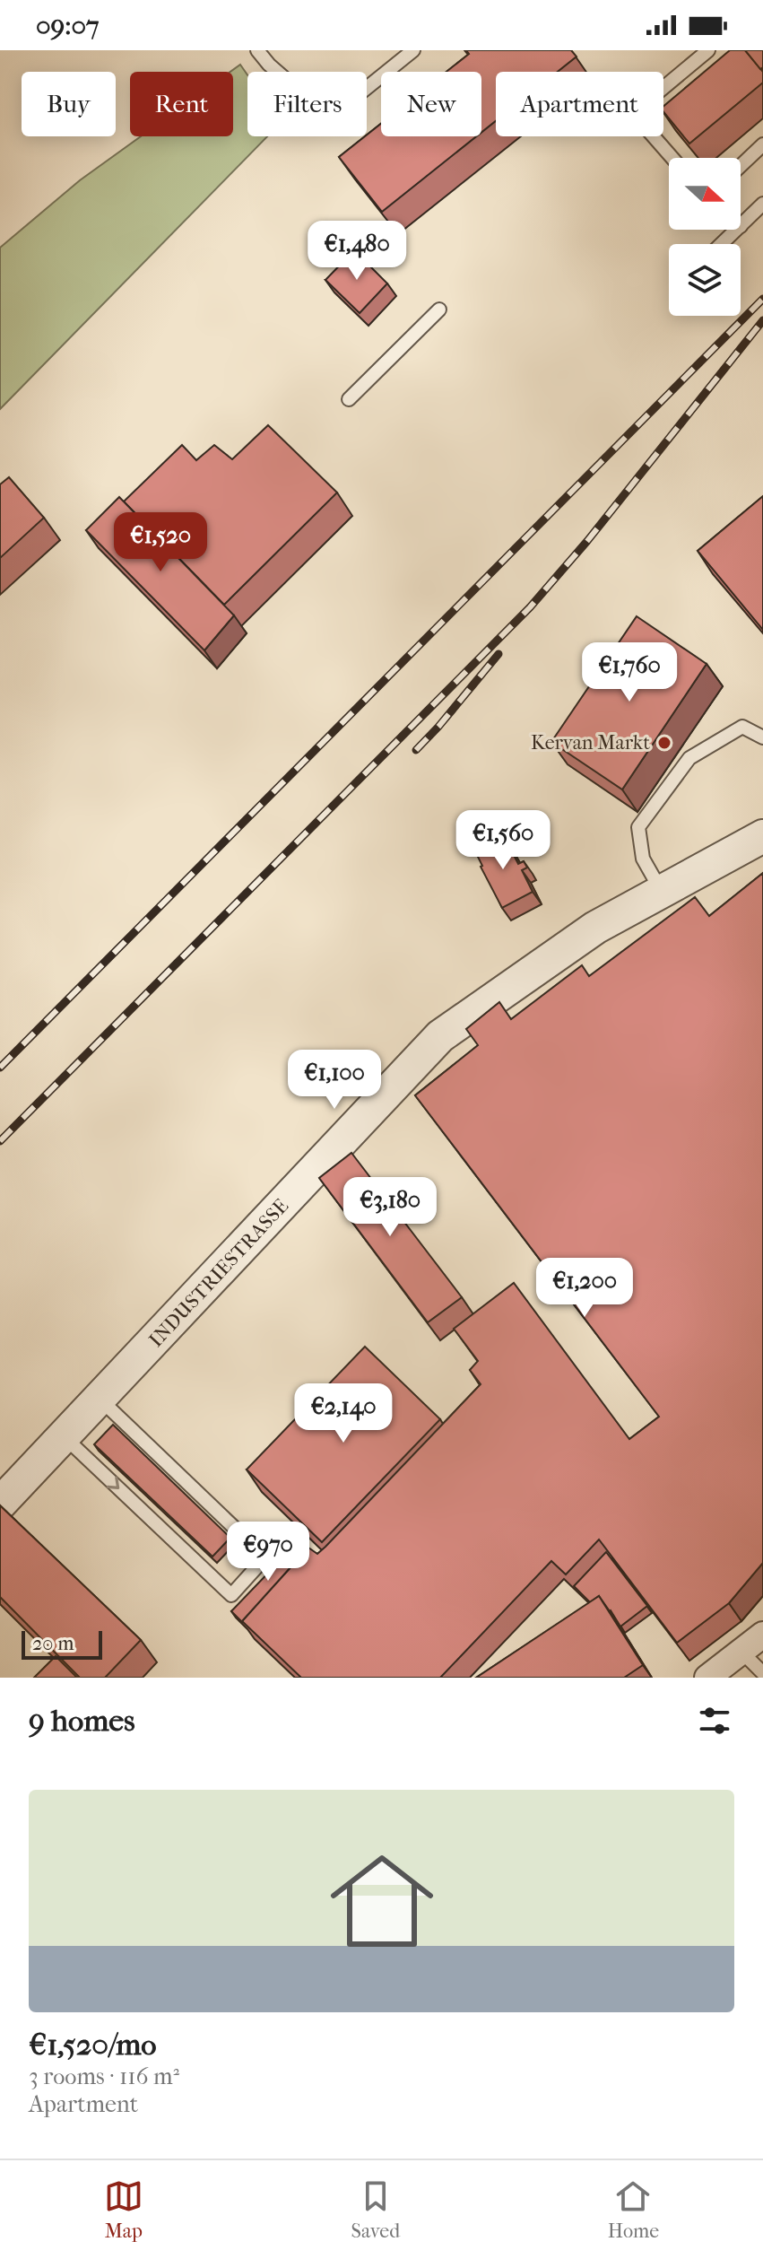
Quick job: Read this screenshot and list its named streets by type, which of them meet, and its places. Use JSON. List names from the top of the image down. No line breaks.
{"streets":{"street":["INDUSTRIESTRASSE"]},"places":["Kervan Markt"],"scale_bar":"20 m","north":"right","page":{"status":"09:07","chip":["Buy","Rent","Filters","New","Apartment"],"price":["€1,480","€1,520","€1,760","€1,560","€1,100","€3,180","€1,200","€2,140","€970"],"scale":"20 m","heading":"9 homes","list":[{"name":"€1,520/mo","note":"3 rooms · 116 m² · Apartment"}],"tabs":["Map","Saved","Home"]}}
